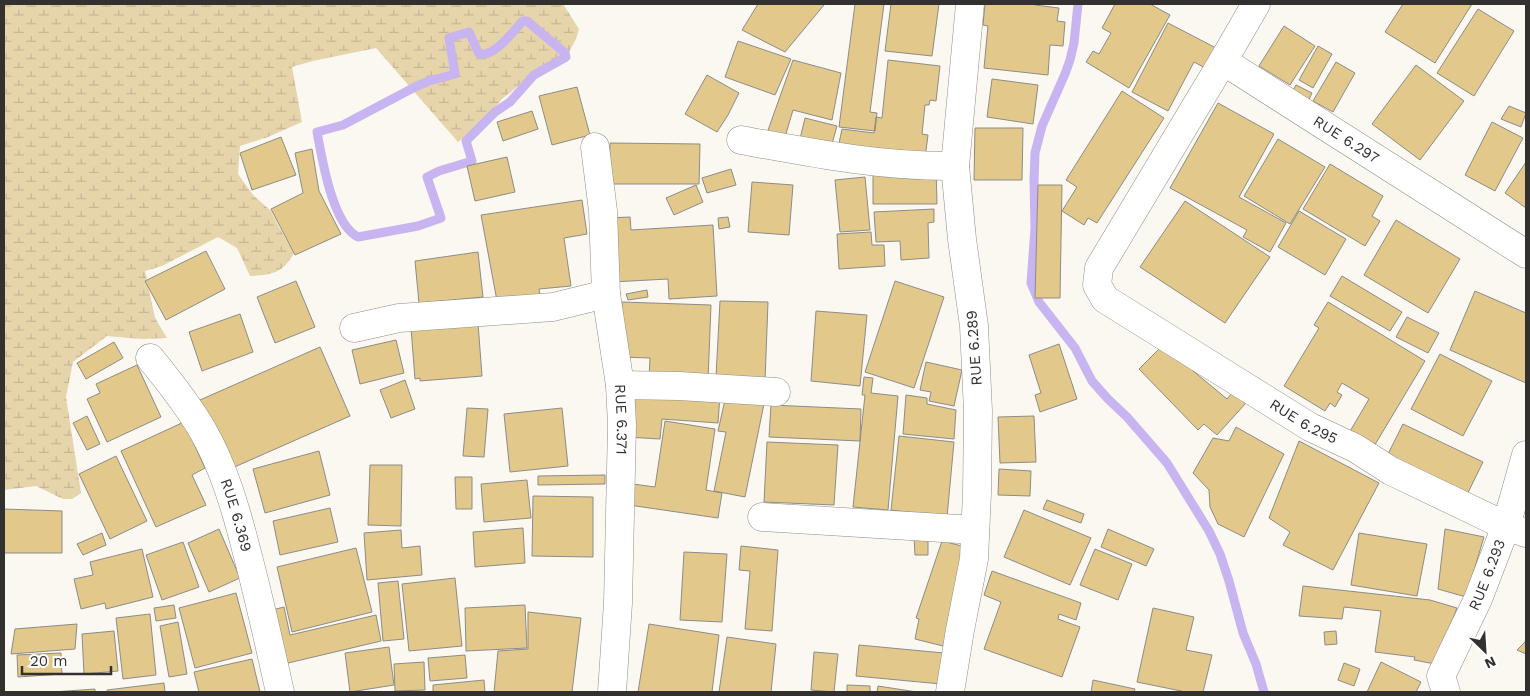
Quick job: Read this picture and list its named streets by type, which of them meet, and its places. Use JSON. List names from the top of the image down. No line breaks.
{"streets":{"street":["RUE 6.297","RUE 6.289","RUE 6.371","RUE 6.295","RUE 6.369","RUE 6.293"]},"crossings":[["RUE 6.297","RUE 6.295"],["RUE 6.295","RUE 6.293"]],"scale_bar":"20 m","north":"bottom right"}
